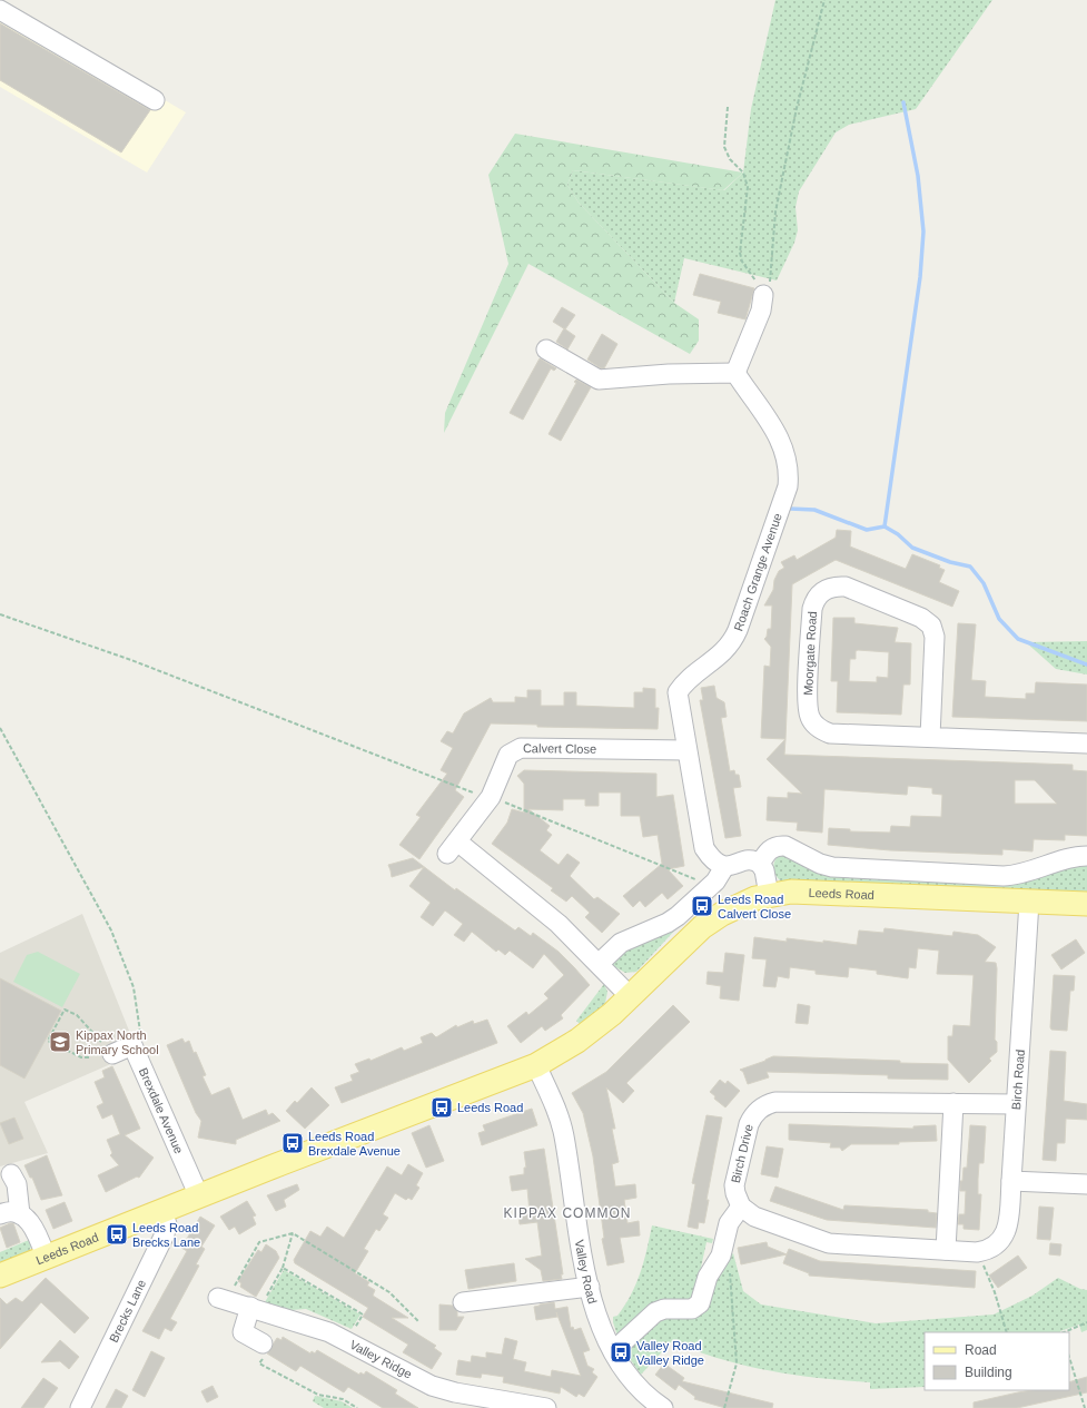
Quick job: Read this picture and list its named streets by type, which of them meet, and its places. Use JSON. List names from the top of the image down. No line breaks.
{"streets":{"main road":["Leeds Road"],"street":["Roach Grange Avenue","Moorgate Road","Calvert Close","Birch Road","Brexdale Avenue","Birch Drive","Valley Road","Brecks Lane","Valley Ridge"]},"crossings":[["Roach Grange Avenue","Calvert Close"],["Calvert Close","Leeds Road"],["Leeds Road","Birch Road"],["Leeds Road","Brexdale Avenue"],["Leeds Road","Valley Road"],["Leeds Road","Brecks Lane"],["Birch Road","Birch Drive"]],"districts":["KIPPAX COMMON"],"places":{"bus stop":["Leeds Road Calvert Close","Leeds Road","Leeds Road Brexdale Avenue","Leeds Road Brecks Lane","Valley Road Valley Ridge"],"school or university":["Kippax North Primary School"]},"legend":["Road","Building"]}
